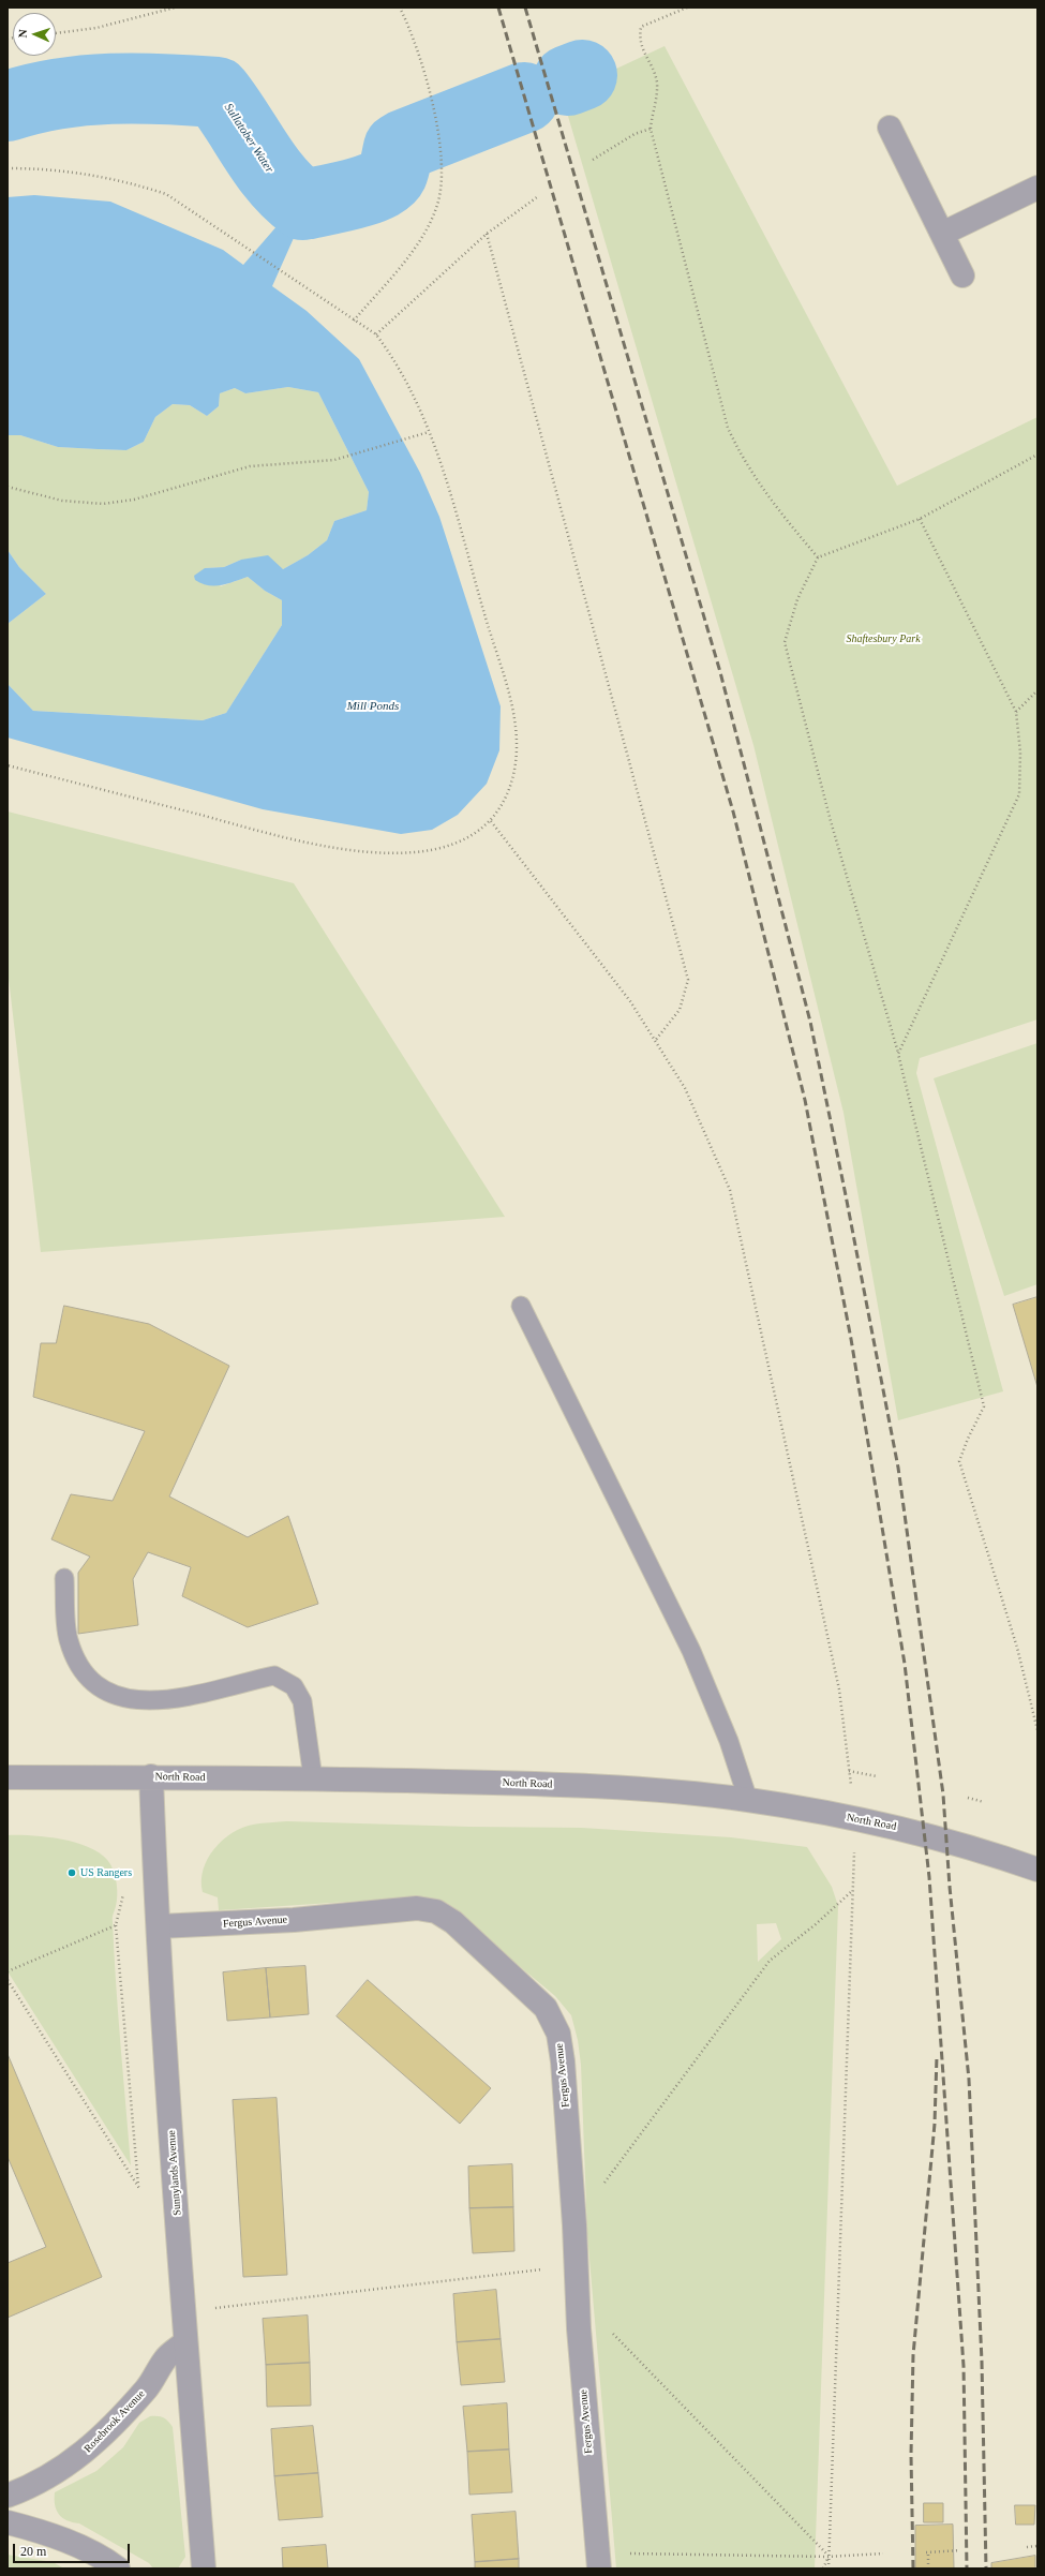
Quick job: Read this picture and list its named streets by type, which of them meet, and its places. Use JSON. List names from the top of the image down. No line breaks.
{"streets":{"street":["North Road","Fergus Avenue","Sunnylands Avenue","Rosebrook Avenue"]},"crossings":[["North Road","Sunnylands Avenue"],["Fergus Avenue","Sunnylands Avenue"],["Sunnylands Avenue","Rosebrook Avenue"]],"water":["Sullatober Water","Mill Ponds"],"parks":["Shaftesbury Park"],"places":["US Rangers"],"scale_bar":"20 m","north":"left"}
